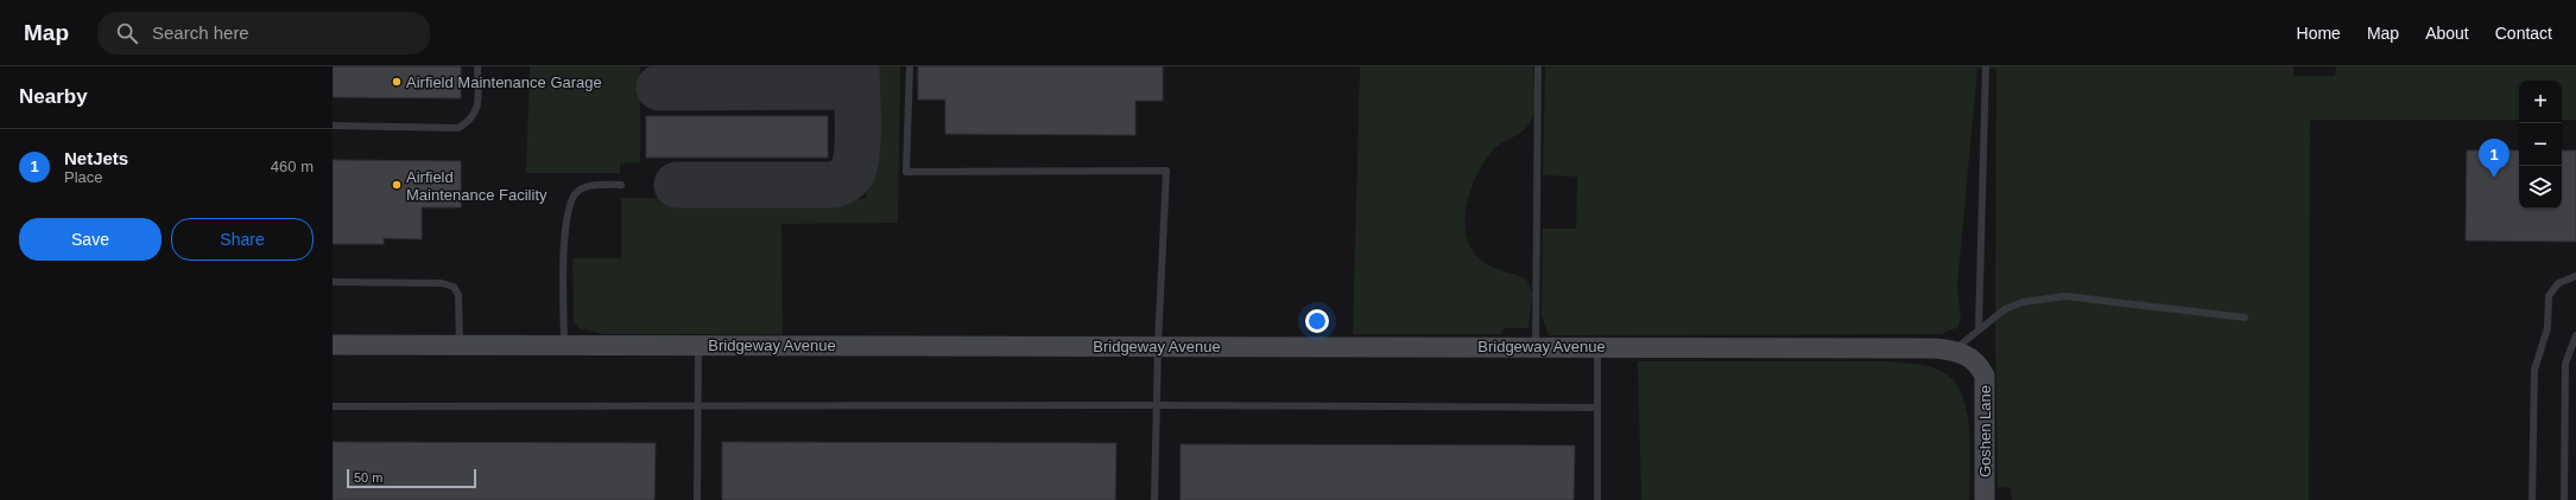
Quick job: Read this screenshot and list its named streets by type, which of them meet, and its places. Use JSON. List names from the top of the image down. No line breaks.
{"streets":{"street":["Bridgeway Avenue","Goshen Lane"]},"crossings":[["Bridgeway Avenue","Goshen Lane"]],"places":["Airfield Maintenance Garage","Airfield Maintenance Facility"],"scale_bar":"50 m","page":{"header":"Map","search":"Search here","nav":["Home","Map","About","Contact"],"heading":"Nearby","map_buttons":["+","−"],"list":[{"mark":"1","name":"NetJets","note":"Place","value":"460 m"}],"pins":"1","buttons":["Save","Share"],"scale":"50 m"}}
